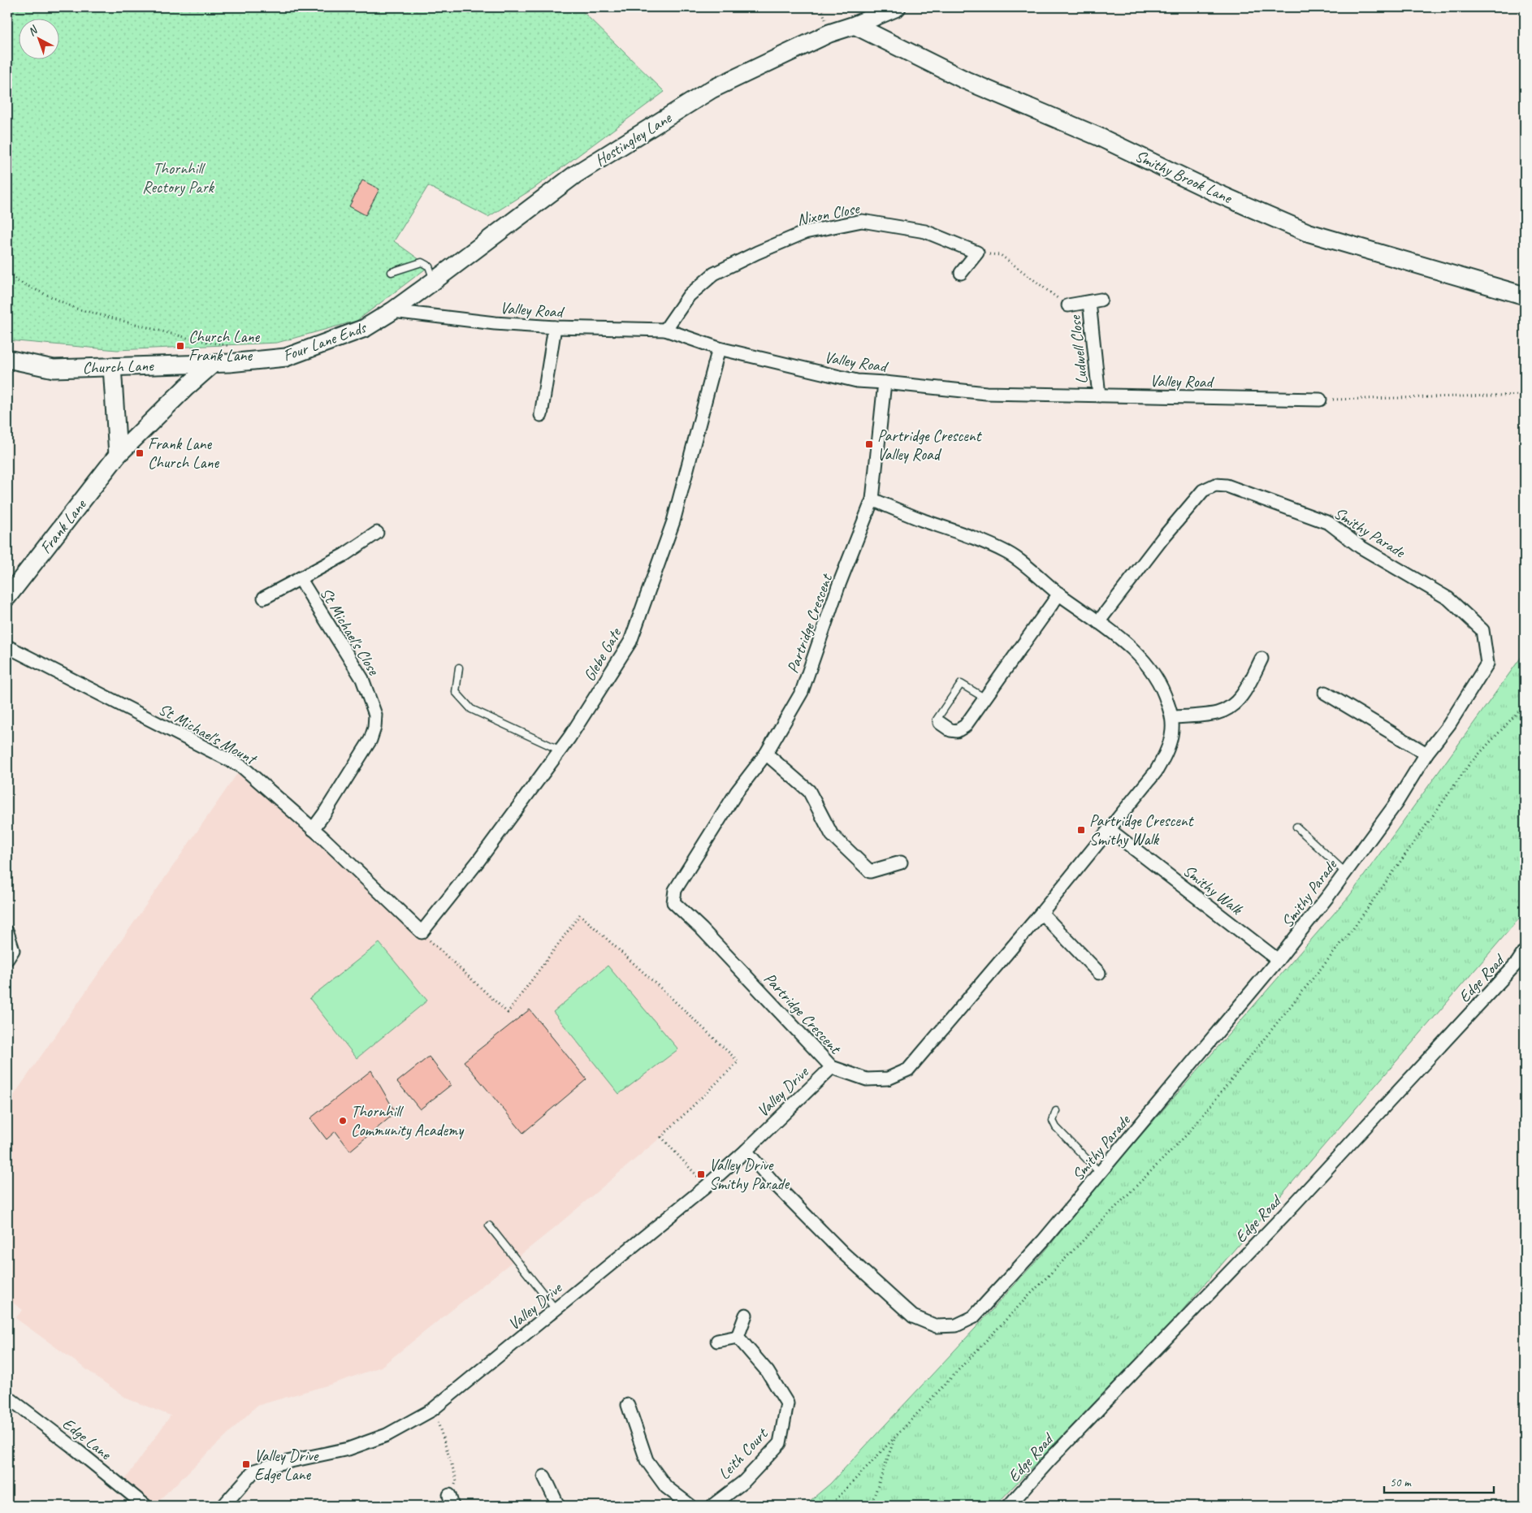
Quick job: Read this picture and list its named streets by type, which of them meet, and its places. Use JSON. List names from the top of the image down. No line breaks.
{"streets":{"street":["Hostingley Lane","Smithy Brook Lane","Nixon Close","Valley Road","Four Lane Ends","Ludwell Close","Church Lane","Frank Lane","Smithy Parade","Partridge Crescent","St Michael's Close","Glebe Gate","St Michael's Mount","Smithy Walk","Edge Road","Valley Drive","Edge Lane","Leith Court"]},"crossings":[["Hostingley Lane","Smithy Brook Lane"],["Hostingley Lane","Valley Road"],["Hostingley Lane","Four Lane Ends"],["Nixon Close","Valley Road"],["Valley Road","Four Lane Ends"],["Valley Road","Ludwell Close"],["Valley Road","Partridge Crescent"],["Valley Road","Glebe Gate"],["Four Lane Ends","Church Lane"],["Four Lane Ends","Frank Lane"],["Church Lane","Frank Lane"],["Smithy Parade","Partridge Crescent"],["Smithy Parade","Smithy Walk"],["Smithy Parade","Valley Drive"],["Partridge Crescent","Smithy Walk"],["Partridge Crescent","Valley Drive"],["St Michael's Close","St Michael's Mount"],["Glebe Gate","St Michael's Mount"]],"parks":["Thornhill Rectory Park"],"places":{"transit":["Church Lane Frank Lane","Partridge Crescent Valley Road","Frank Lane Church Lane","Partridge Crescent Smithy Walk","Valley Drive Smithy Parade","Valley Drive Edge Lane"],"other":["Thornhill Community Academy"]},"scale_bar":"50 m","north":"top left"}
